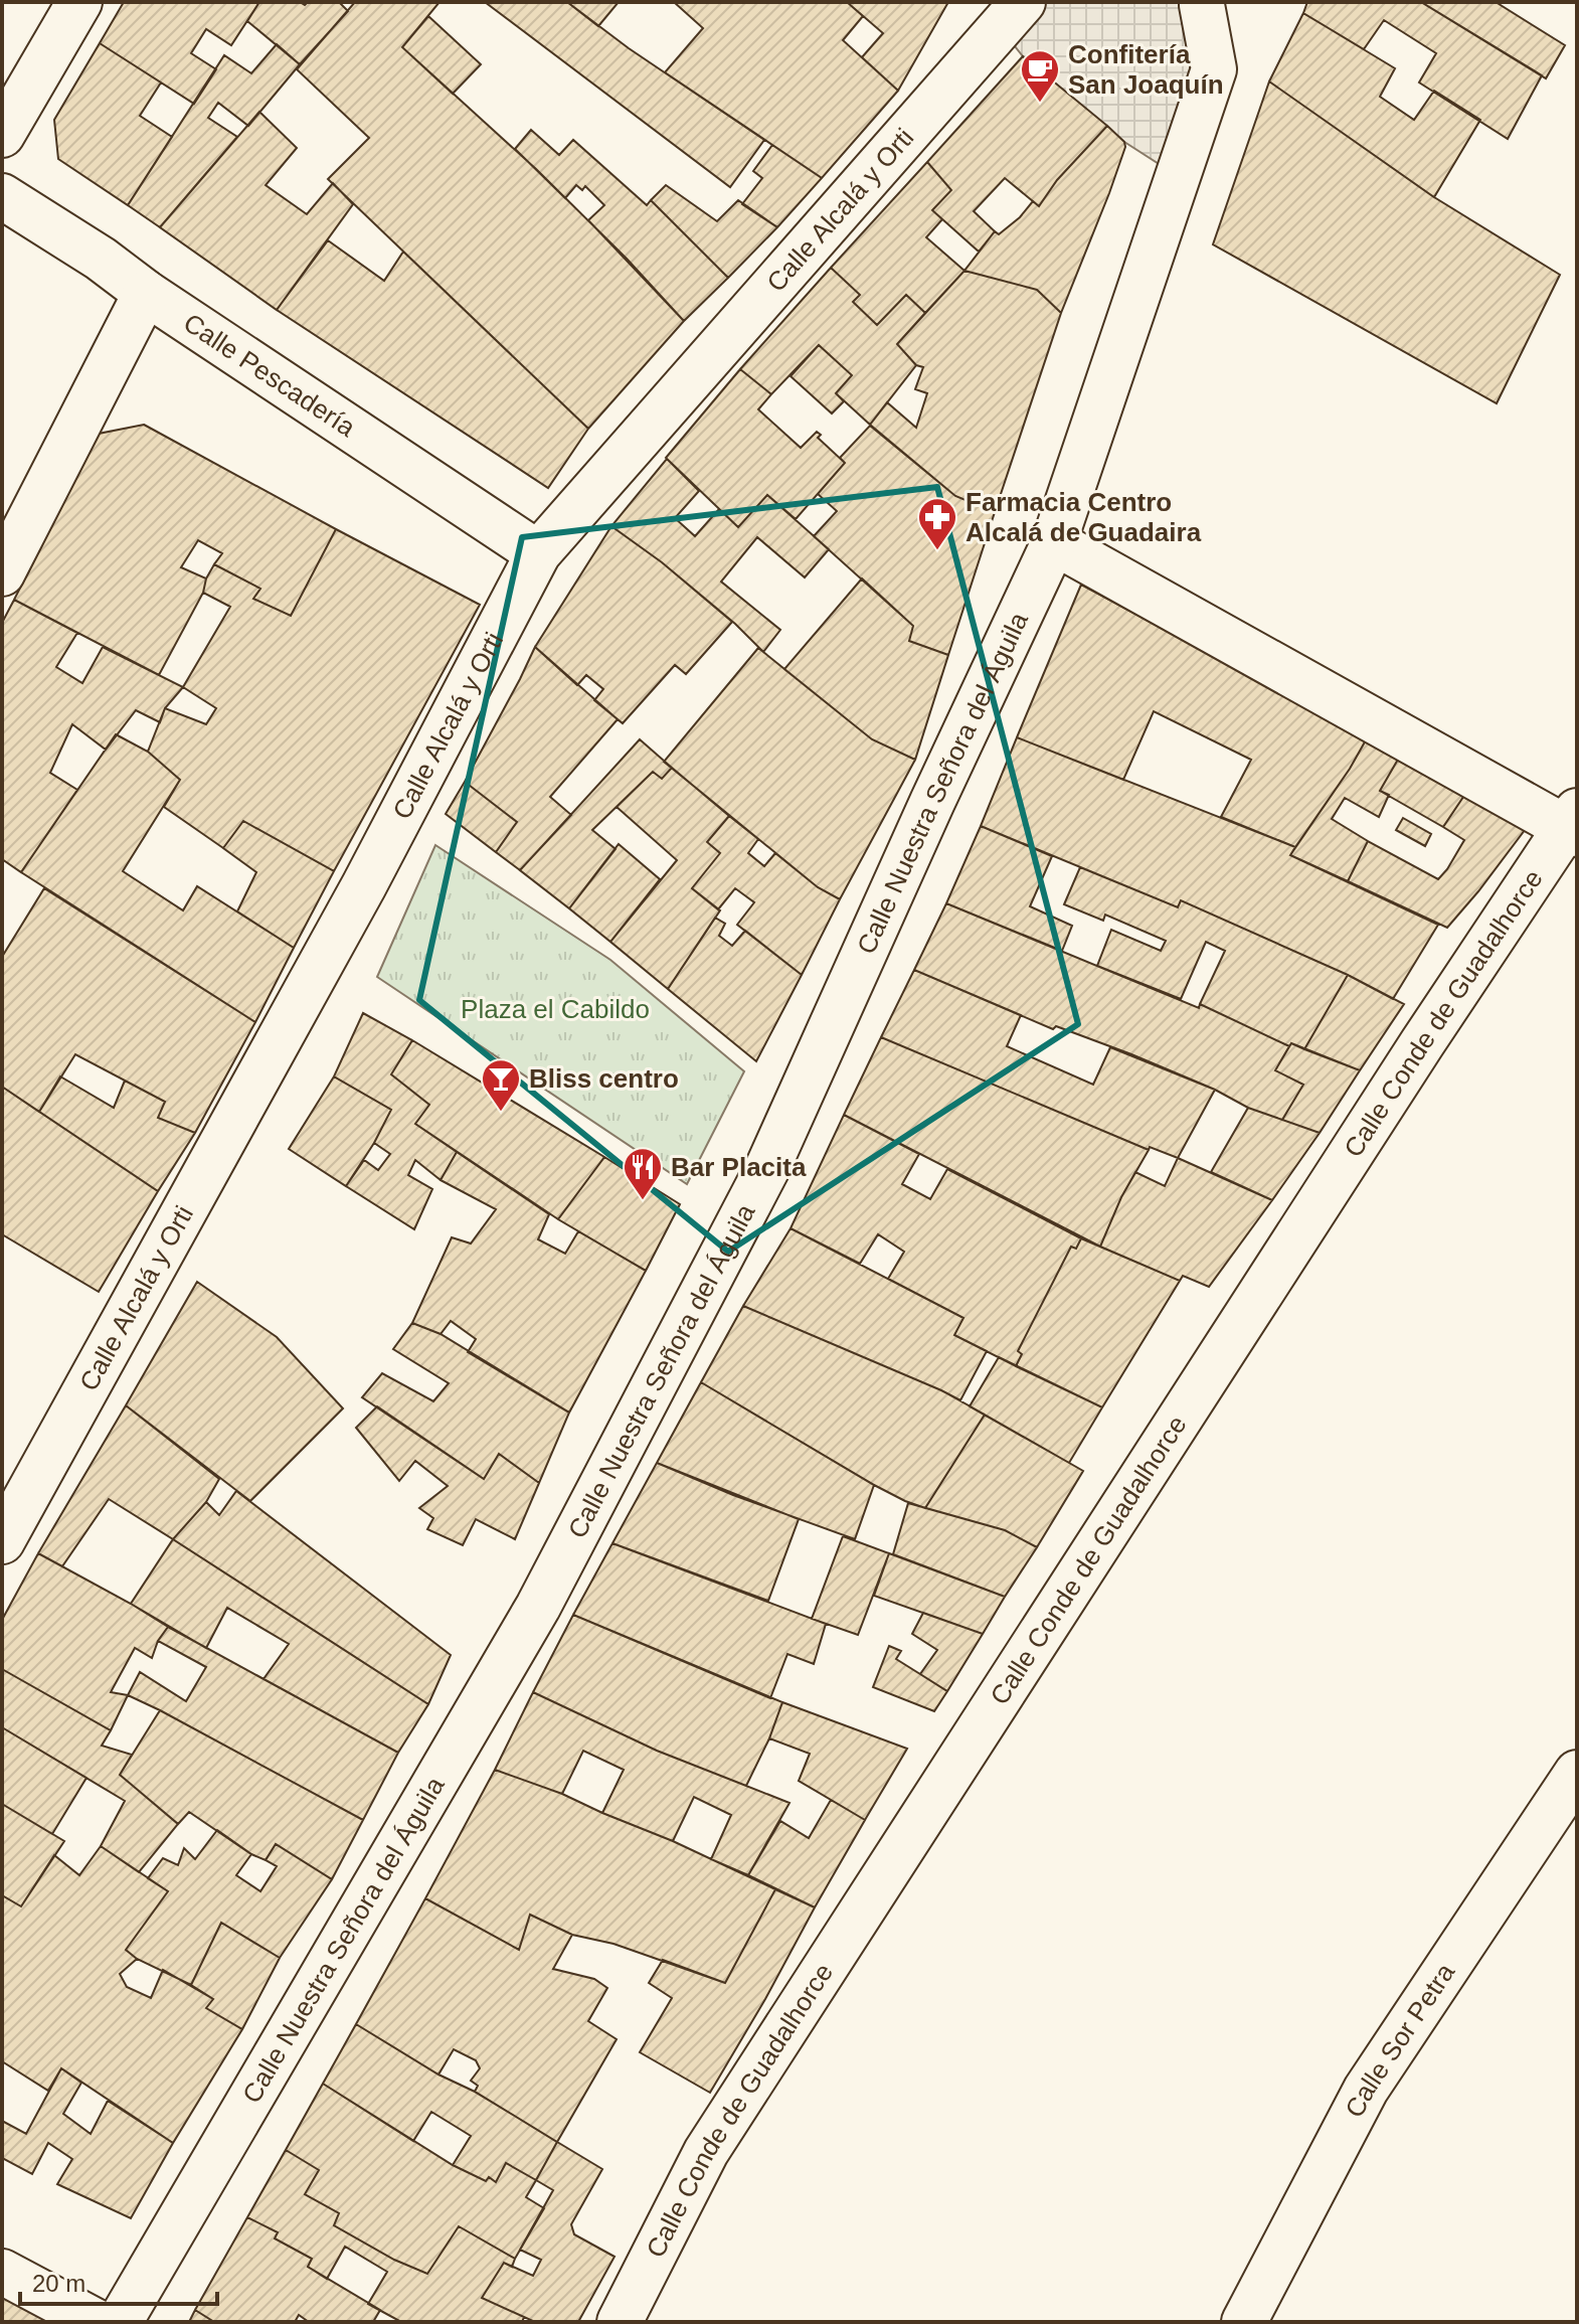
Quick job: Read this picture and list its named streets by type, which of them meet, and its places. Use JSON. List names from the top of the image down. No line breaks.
{"streets":{"street":["Calle Alcalá y Orti","Calle Pescadería","Calle Nuestra Señora del Águila","Calle Conde de Guadalhorce","Calle Sor Petra"]},"crossings":[["Calle Alcalá y Orti","Calle Pescadería"]],"parks":["Plaza el Cabildo"],"places":{"cafe":["Confitería San Joaquín"],"pharmacy":["Farmacia Centro Alcalá de Guadaira"],"bar":["Bliss centro"],"restaurant":["Bar Placita"]},"scale_bar":"20 m"}
